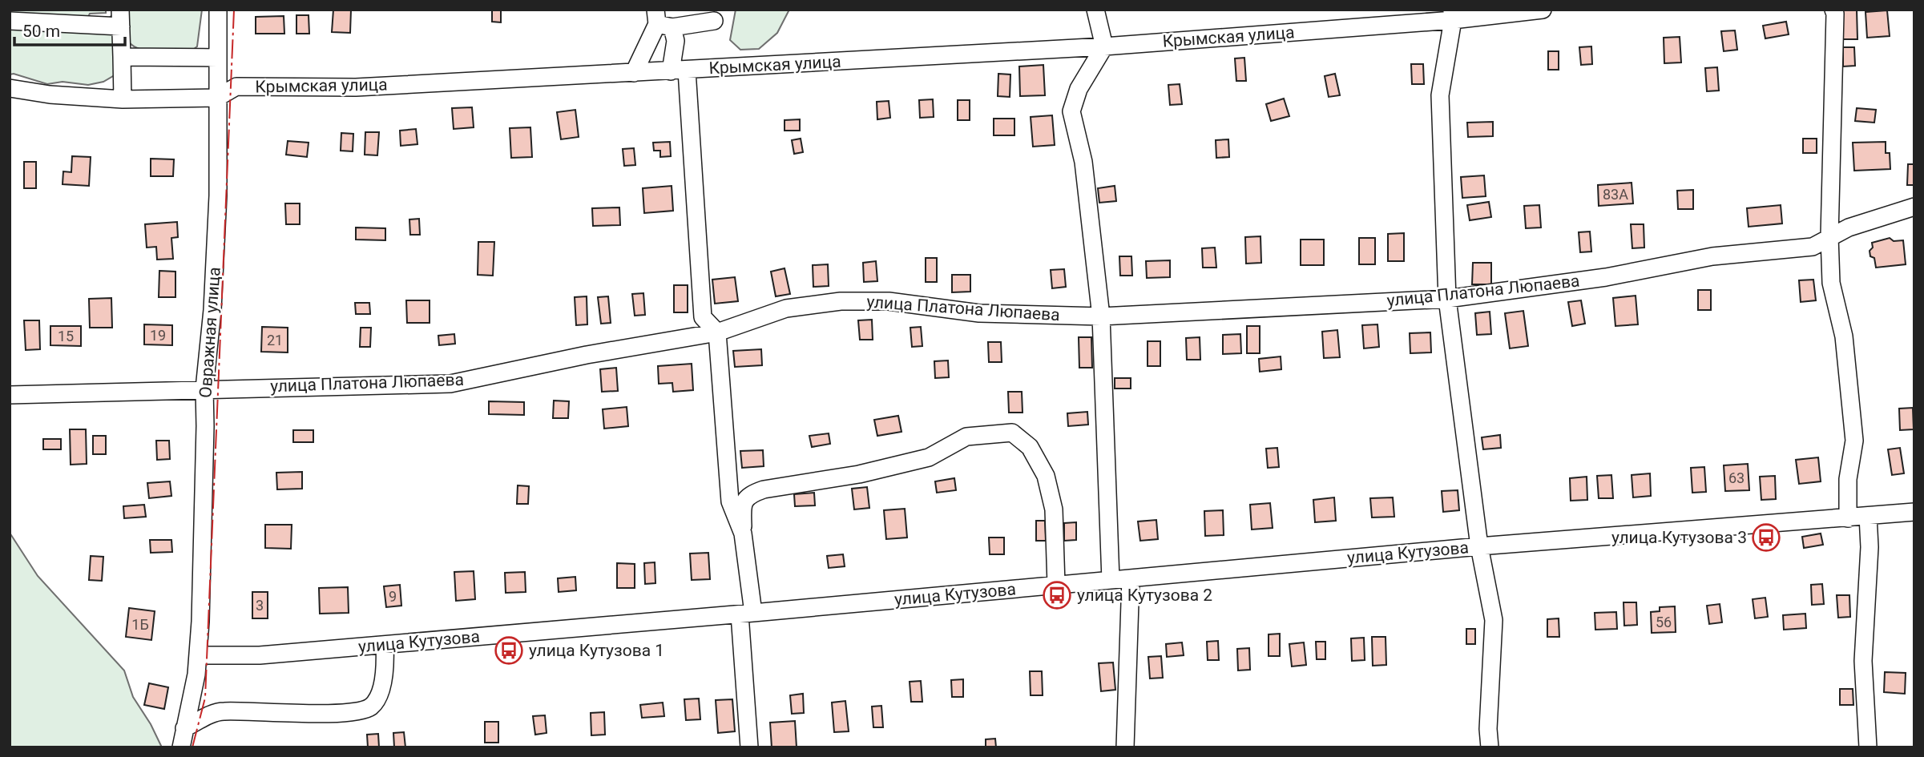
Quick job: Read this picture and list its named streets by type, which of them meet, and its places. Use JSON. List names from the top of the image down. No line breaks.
{"streets":{"street":["Крымская улица","улица Платона Люпаева","Овражная улица","улица Кутузова"]},"crossings":[["Крымская улица","Овражная улица"],["улица Платона Люпаева","Овражная улица"],["Овражная улица","улица Кутузова"]],"places":{"bus stop":["улица Кутузова 3","улица Кутузова 2","улица Кутузова 1"]},"house_numbers":["83А","19","15","21","63","9","3","56","1Б"],"scale_bar":"50 m"}
